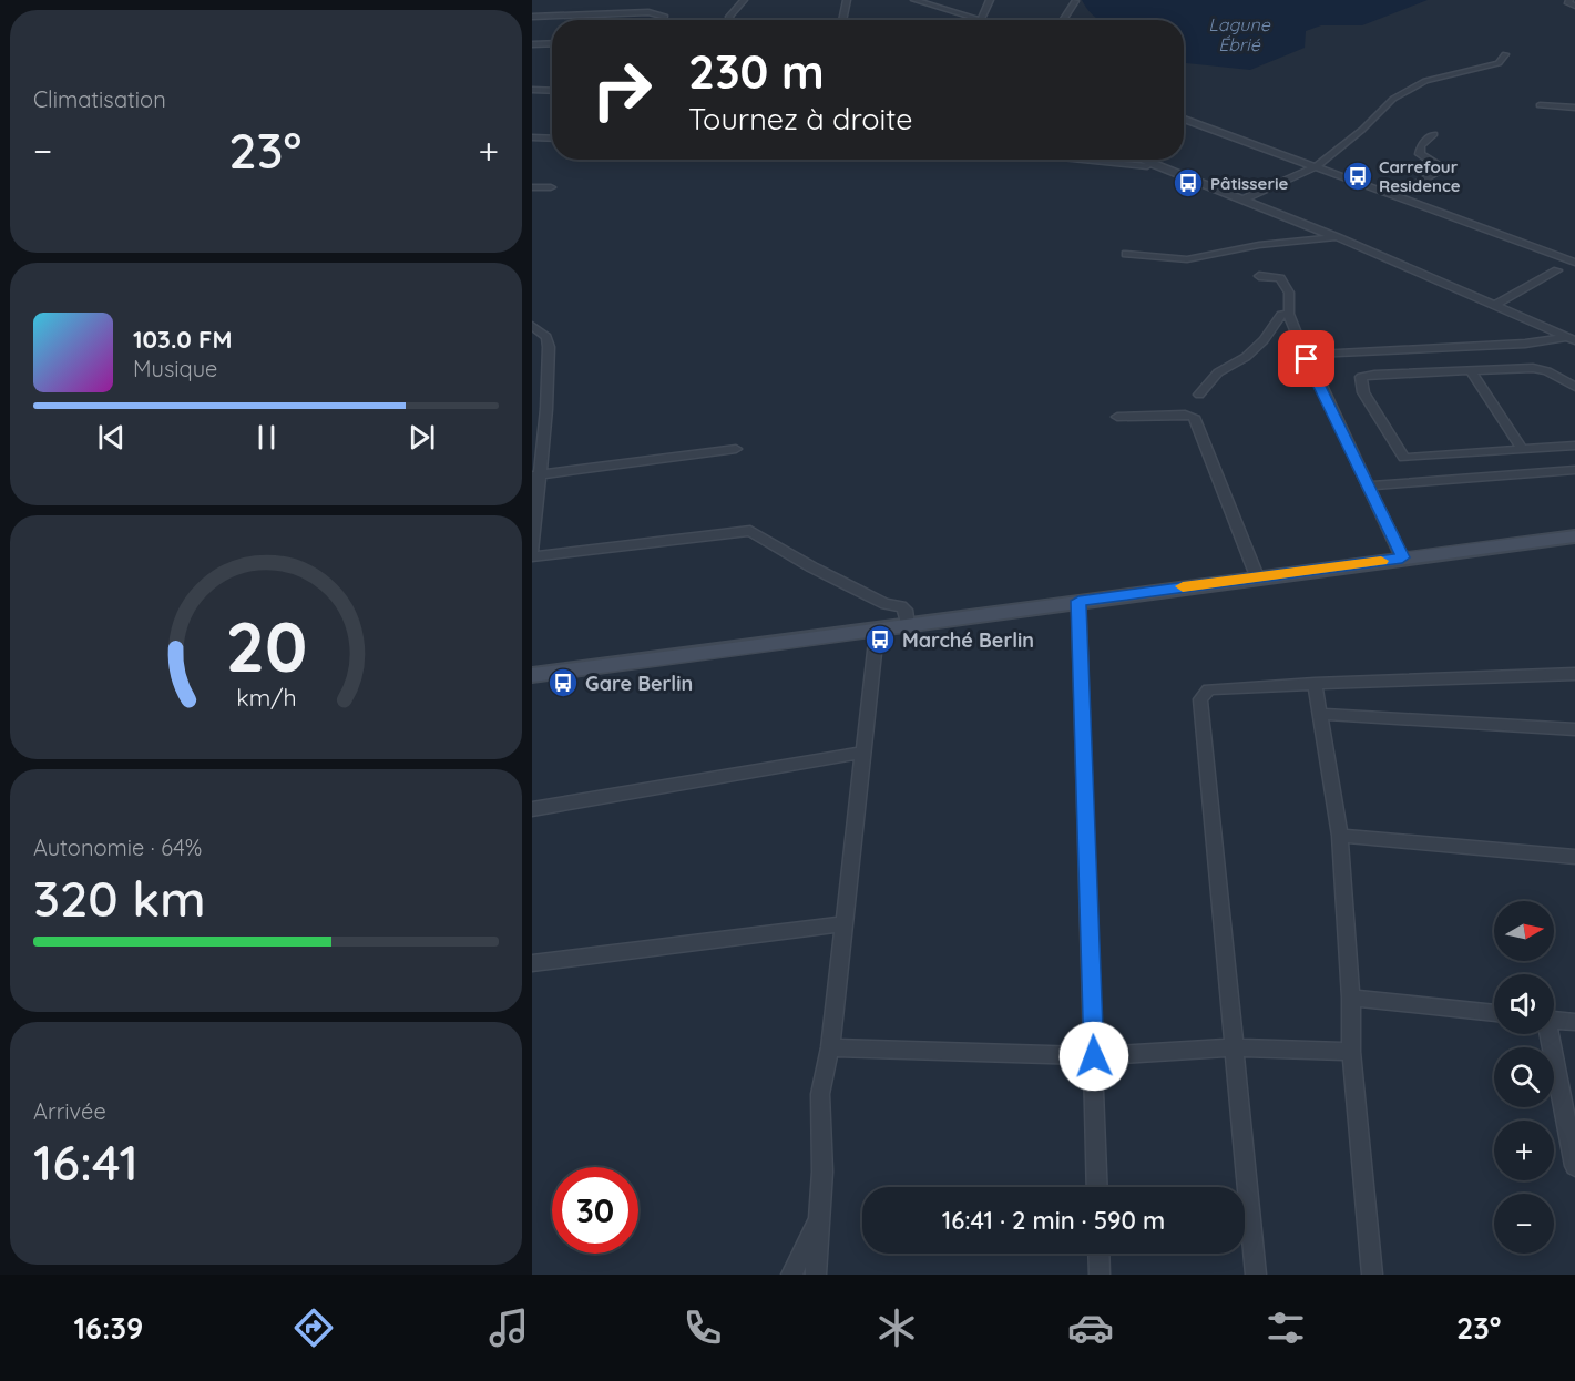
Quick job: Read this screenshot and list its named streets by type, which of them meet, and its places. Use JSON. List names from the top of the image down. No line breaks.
{"water":["Lagune Ébrié"],"places":{"bus stop":["Carrefour Residence","Pâtisserie","Marché Berlin","Gare Berlin"]},"north":"right","page":{"tile":["Climatisation",["Autonomie · 64%","320 km"],["Arrivée","16:41"]],"turn":["230 m","Tournez à droite"],"heat":["−","23°","+"],"song":["103.0 FM","Musique"],"map_buttons":["+","−"],"limit":"30","trip":"16:41 · 2 min · 590 m","tabs":["16:39","23°"],"gauge":["20","km/h"]}}
